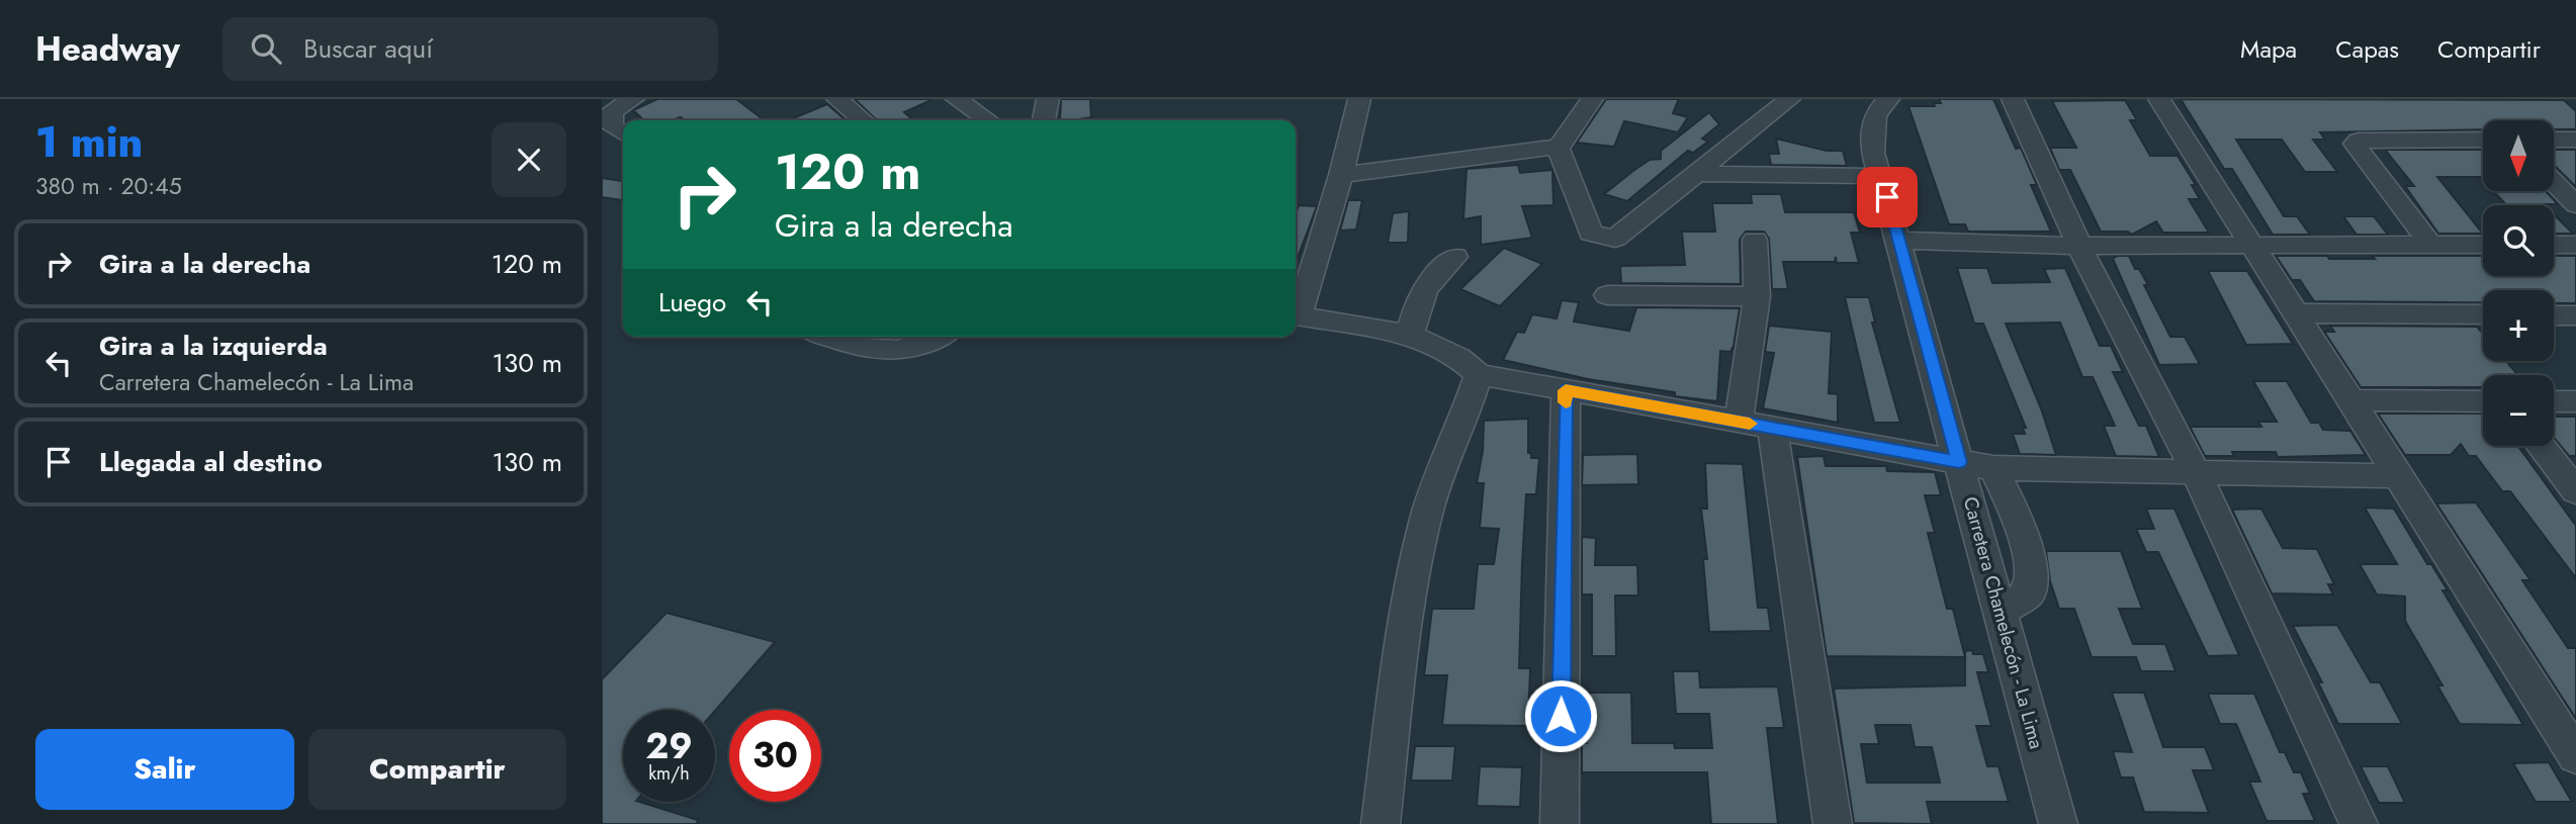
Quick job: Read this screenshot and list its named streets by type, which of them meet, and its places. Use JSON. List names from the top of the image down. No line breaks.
{"streets":{"street":["Carretera Chamelecón - La Lima"]},"north":"bottom","page":{"header":"Headway","search":"Buscar aquí","nav":["Mapa","Capas","Compartir"],"heading":["1 min","380 m · 20:45"],"map_buttons":["+","−"],"turn":["120 m","Gira a la derecha"],"list":[{"name":"Gira a la derecha","value":"120 m"},{"name":"Gira a la izquierda","note":"Carretera Chamelecón - La Lima","value":"130 m"},{"name":"Llegada al destino","value":"130 m"}],"then":"Luego","speed":"29 km/h","limit":"30","buttons":["Salir","Compartir"]}}
